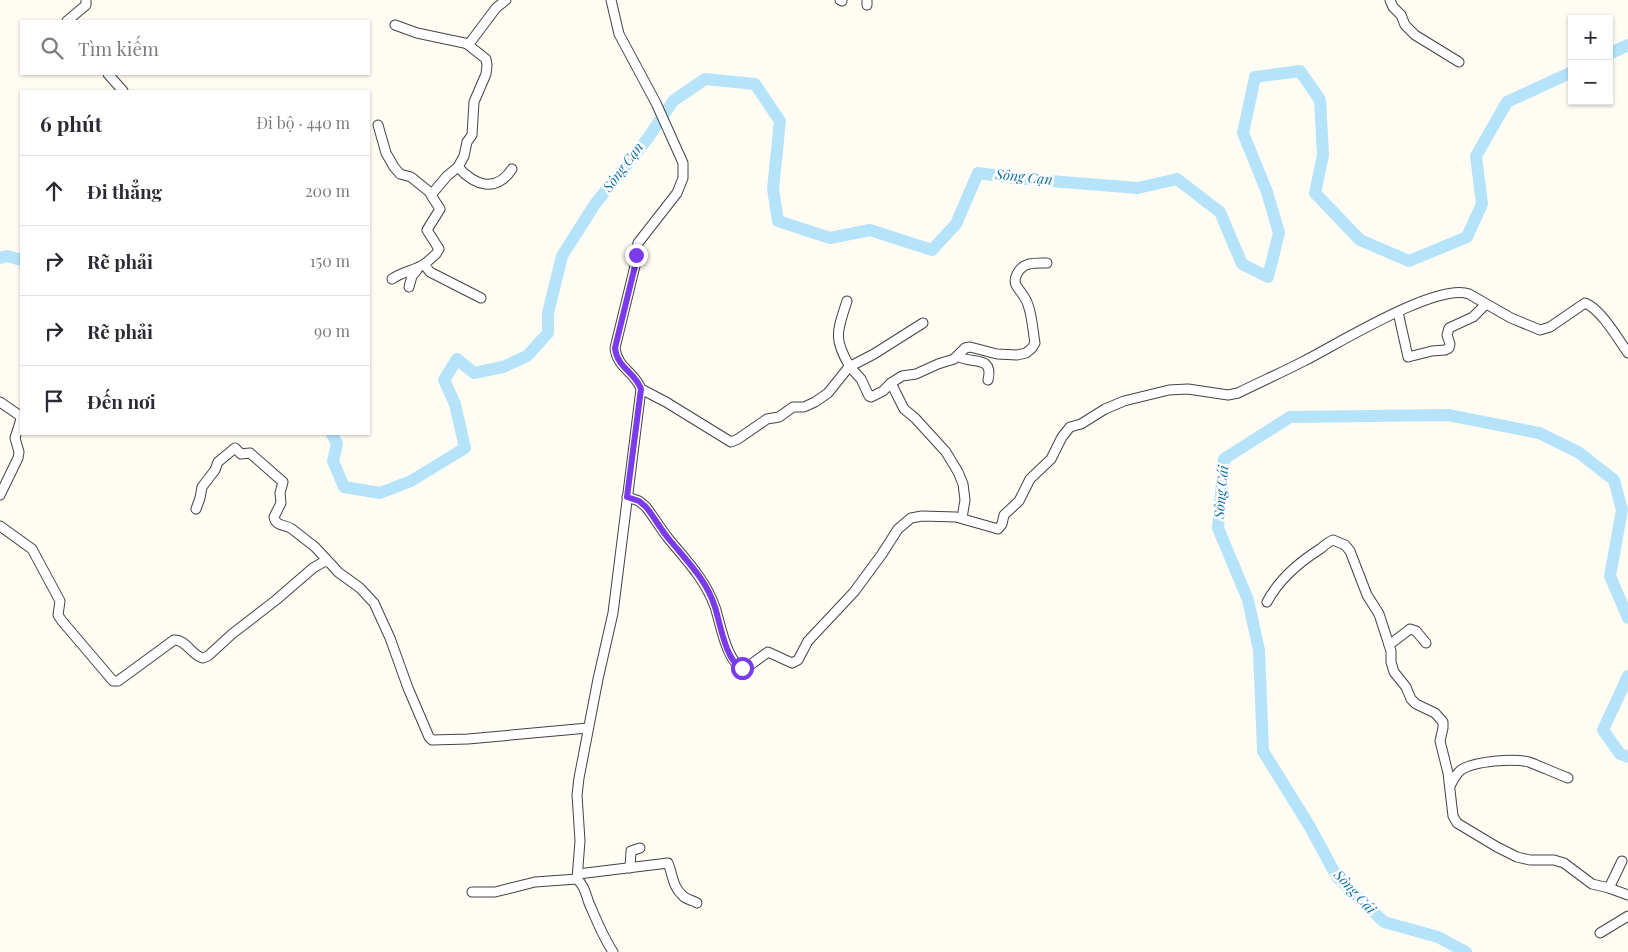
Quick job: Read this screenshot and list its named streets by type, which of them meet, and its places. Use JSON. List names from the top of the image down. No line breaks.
{"water":["Sông Cạn","Sông Cái"],"page":{"map_buttons":["+","−"],"search":"Tìm kiếm","heading":["6 phút","Đi bộ · 440 m"],"list":[["Đi thẳng","200 m"],["Rẽ phải","150 m"],["Rẽ phải","90 m"],"Đến nơi"]}}
